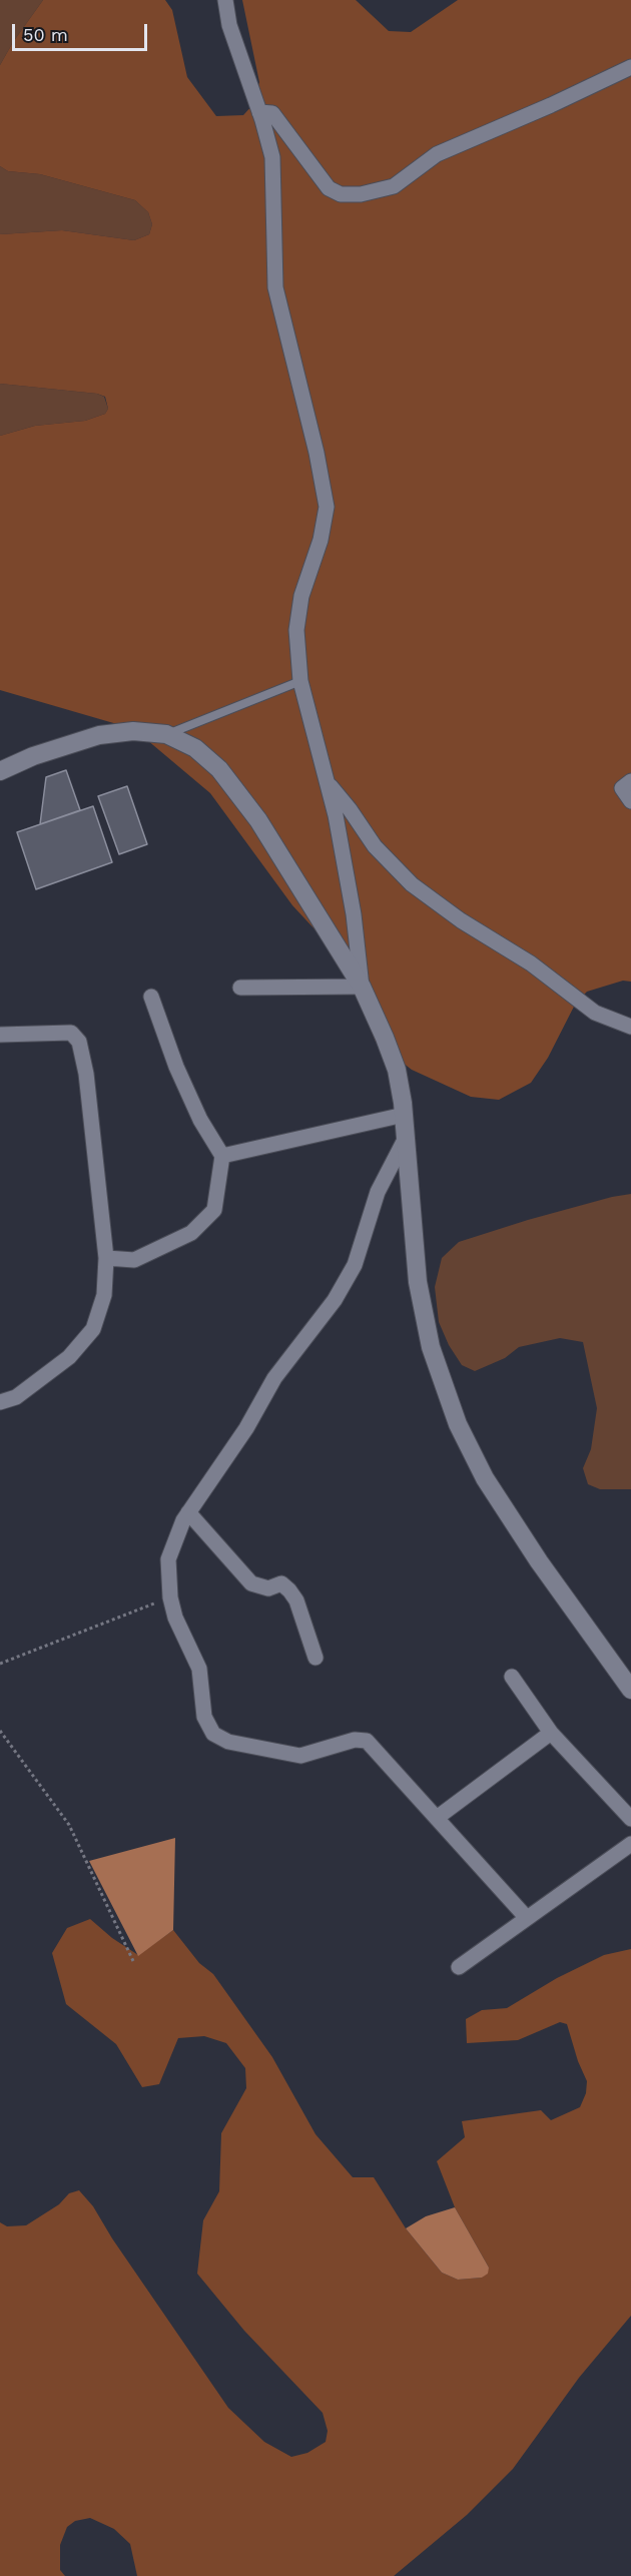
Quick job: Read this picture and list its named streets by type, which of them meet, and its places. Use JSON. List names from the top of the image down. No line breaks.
{"scale_bar":"50 m"}
